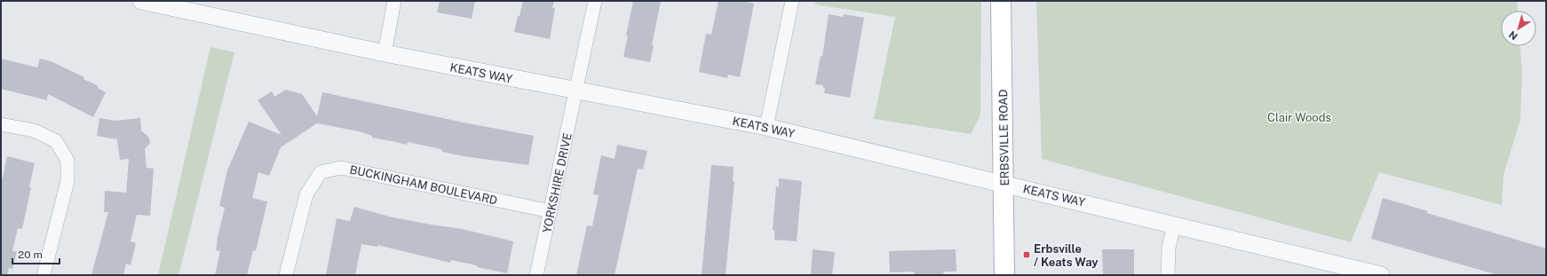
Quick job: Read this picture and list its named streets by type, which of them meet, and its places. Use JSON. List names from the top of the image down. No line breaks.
{"streets":{"main road":["ERBSVILLE ROAD"],"street":["KEATS WAY","YORKSHIRE DRIVE","BUCKINGHAM BOULEVARD"]},"crossings":[["KEATS WAY","ERBSVILLE ROAD"],["KEATS WAY","YORKSHIRE DRIVE"],["YORKSHIRE DRIVE","BUCKINGHAM BOULEVARD"]],"parks":["Clair Woods"],"places":{"transit":["Erbsville / Keats Way"]},"scale_bar":"20 m","north":"bottom left"}
